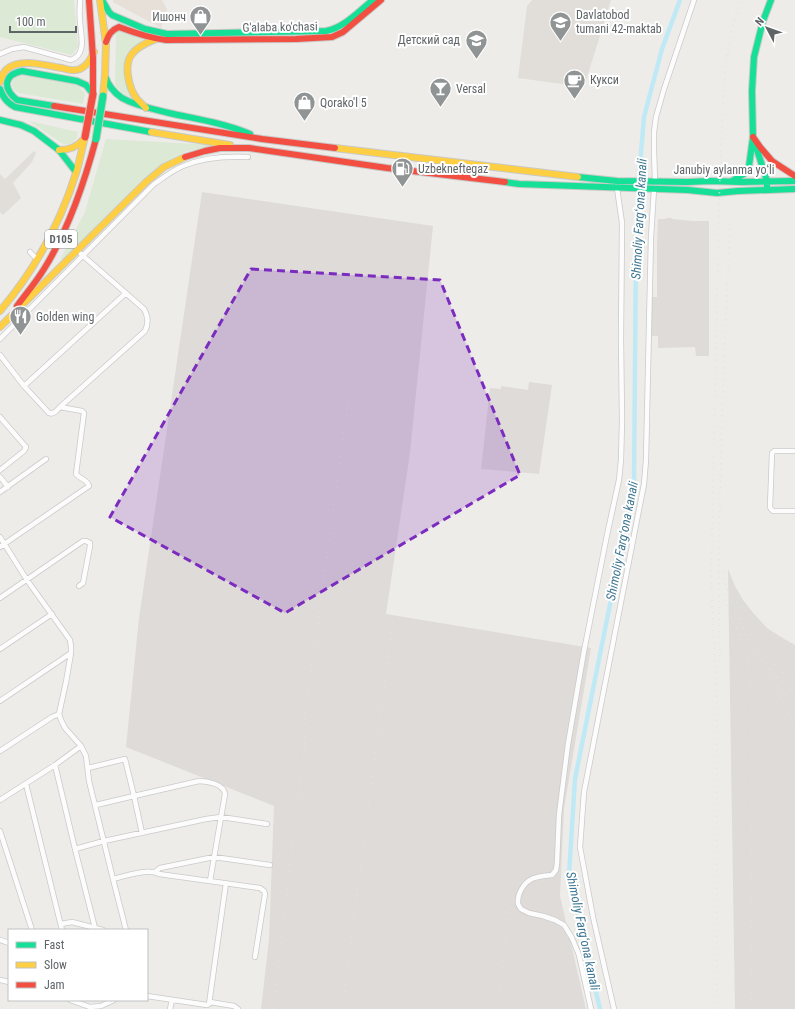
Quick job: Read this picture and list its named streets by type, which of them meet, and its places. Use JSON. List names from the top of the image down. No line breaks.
{"streets":{"main road":["G'alaba ko'chasi","Janubiy aylanma yoʻli","D105"]},"water":["Shimoliy Fargʻona kanali"],"places":{"shop":["Ишонч","Qorako'l 5"],"school or university":["Davlatobod tumani 42-maktab","Детский сад"],"cafe":["Кукси"],"bar":["Versal"],"fuel station":["Uzbekneftegaz"],"restaurant":["Golden wing"]},"legend":["Fast","Slow","Jam"],"scale_bar":"100 m","north":"top left"}
